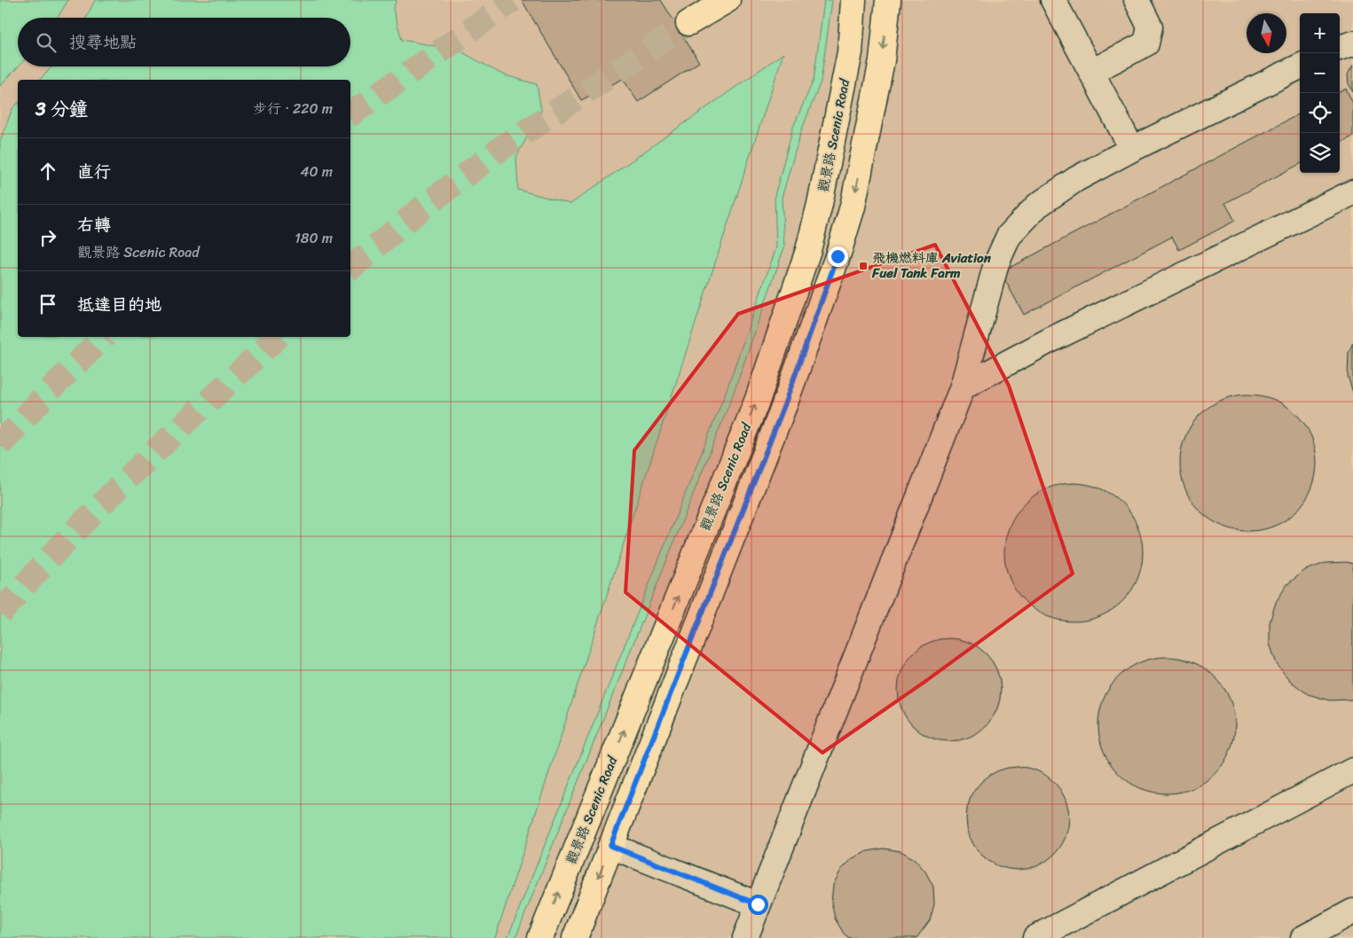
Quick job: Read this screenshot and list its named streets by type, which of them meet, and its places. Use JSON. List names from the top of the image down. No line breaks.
{"streets":{"main road":["觀景路 Scenic Road"]},"places":{"transit":["飛機燃料庫 Aviation Fuel Tank Farm"]},"north":"bottom","page":{"map_buttons":["+","−"],"search":"搜尋地點","heading":["3 分鐘","步行 · 220 m"],"list":[["直行","40 m"],["右轉","觀景路 Scenic Road","180 m"],"抵達目的地"]}}
